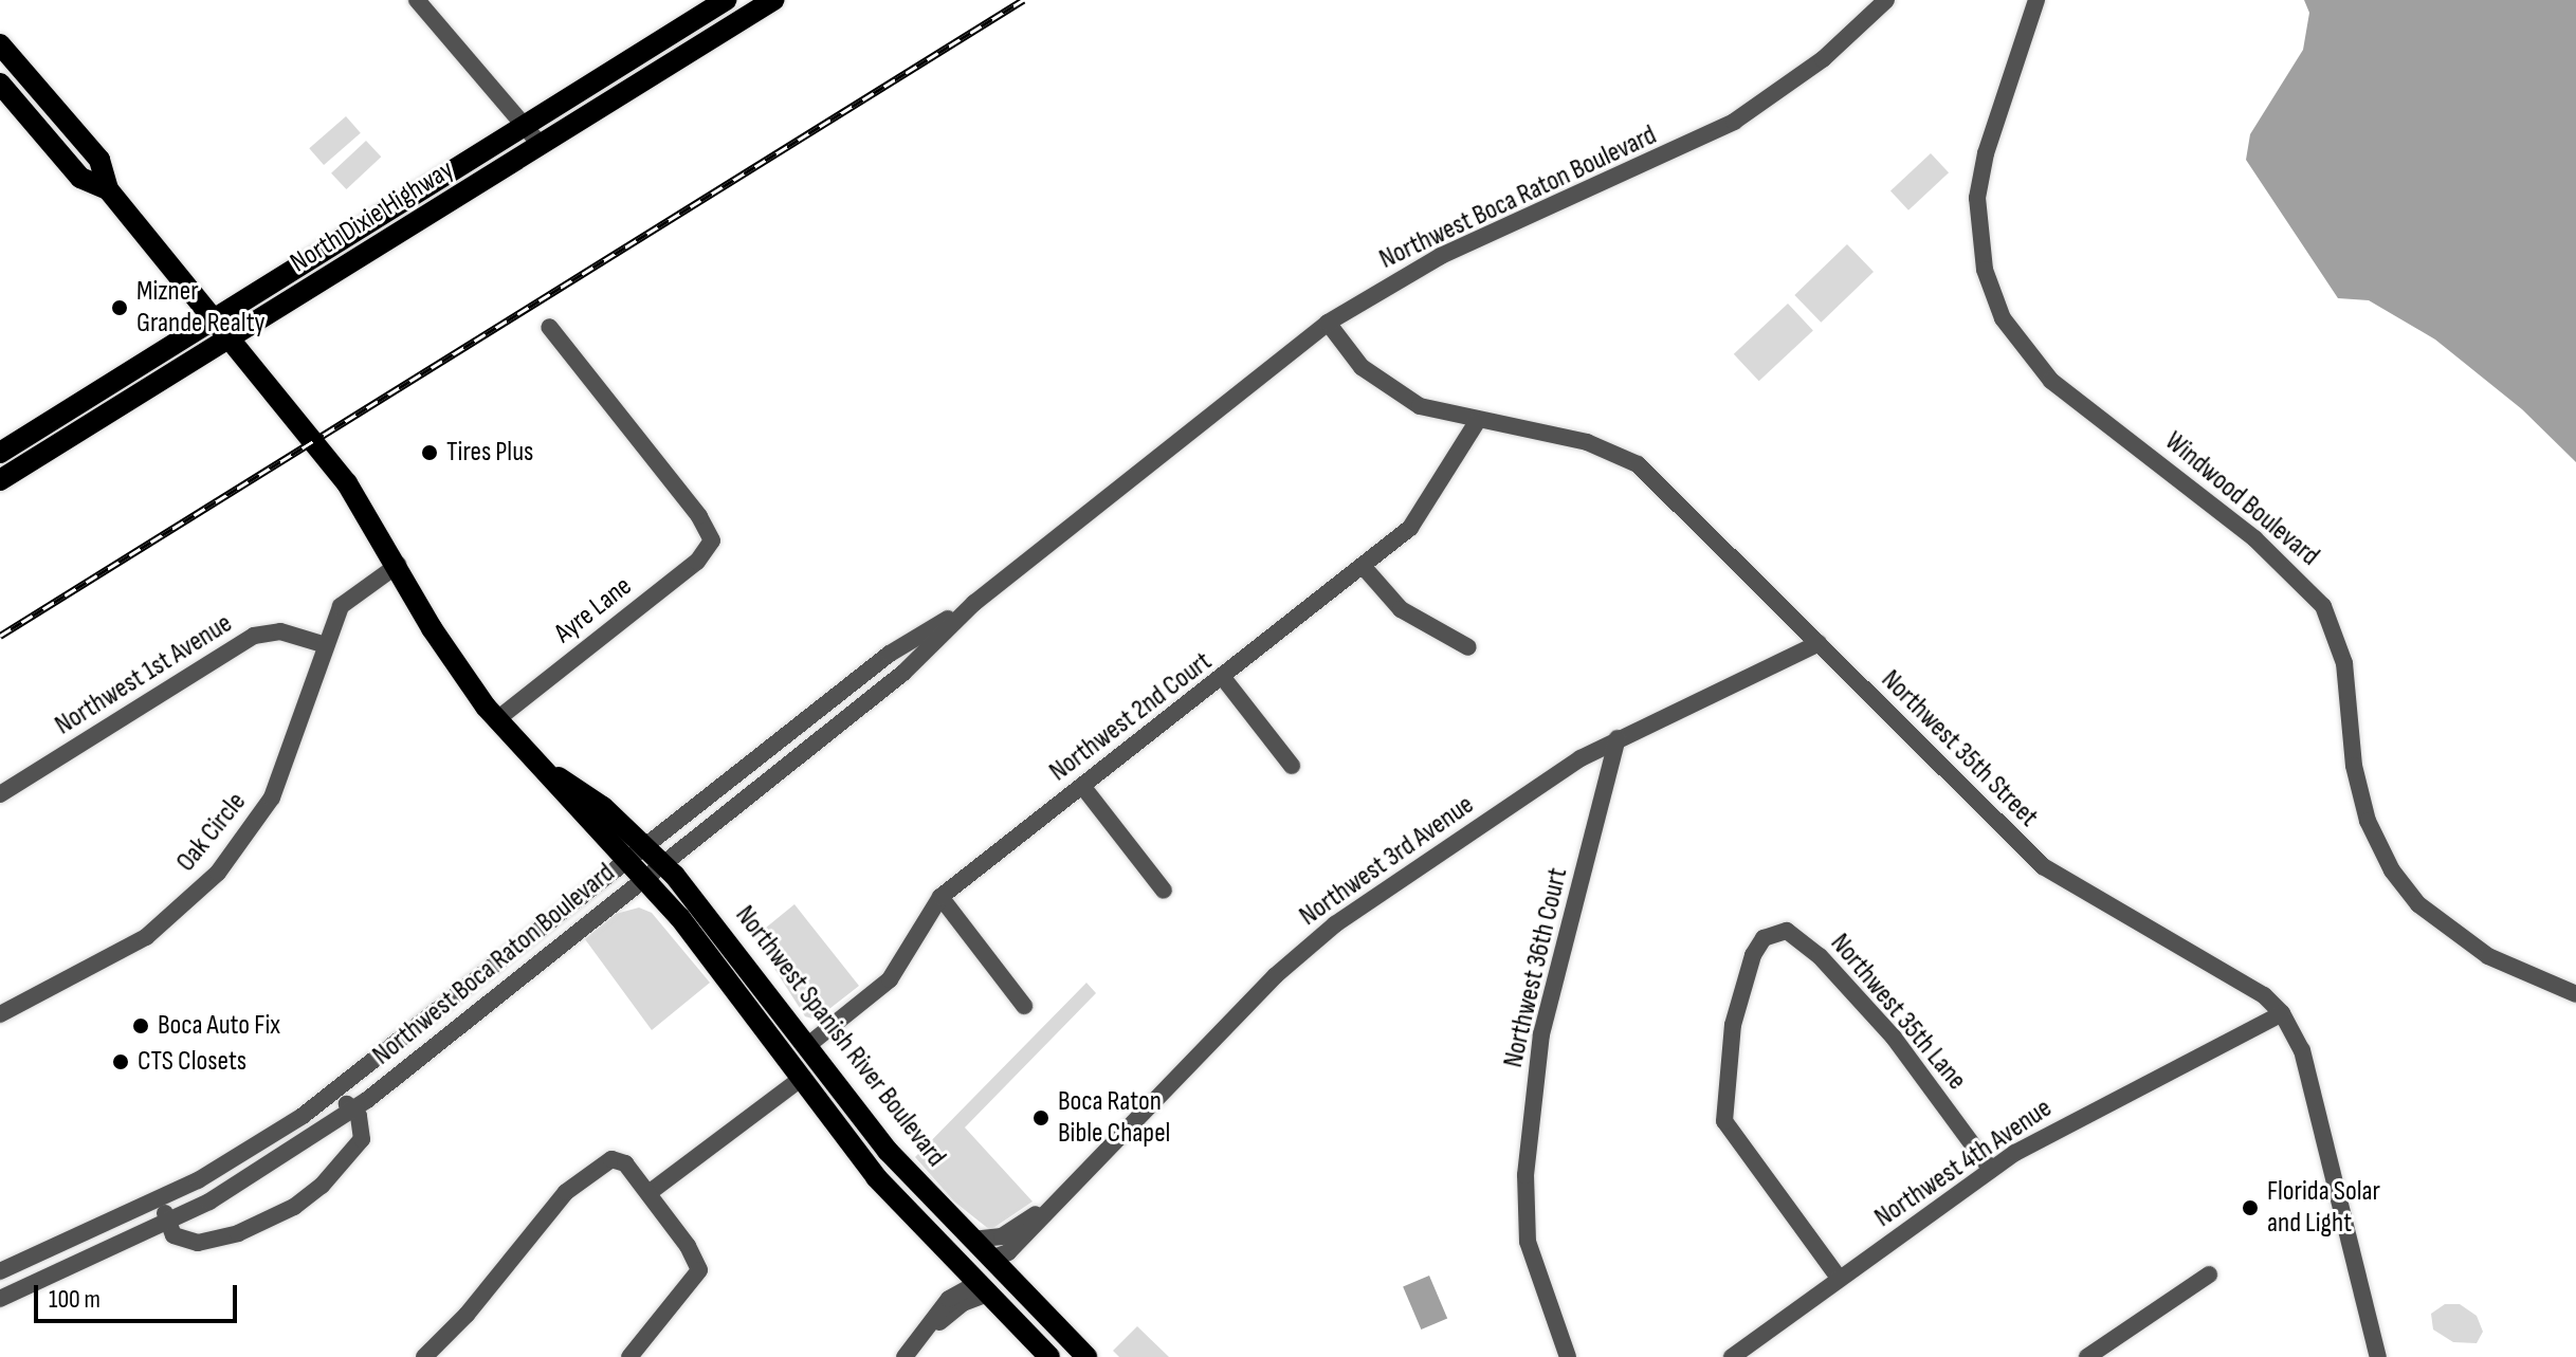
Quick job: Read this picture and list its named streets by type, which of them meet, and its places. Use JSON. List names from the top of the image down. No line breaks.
{"streets":{"main road":["North Dixie Highway","Northwest Spanish River Boulevard"],"street":["Northwest Boca Raton Boulevard","Windwood Boulevard","Ayre Lane","Northwest 1st Avenue","Northwest 2nd Court","Northwest 35th Street","Oak Circle","Northwest 3rd Avenue","Northwest 36th Court","Northwest 35th Lane","Northwest 4th Avenue"]},"crossings":[["Northwest Boca Raton Boulevard","Northwest 35th Street"],["Northwest Boca Raton Boulevard","Northwest Spanish River Boulevard"],["North Dixie Highway","Northwest Spanish River Boulevard"],["Ayre Lane","Northwest Spanish River Boulevard"],["Northwest 1st Avenue","Oak Circle"],["Northwest 2nd Court","Northwest 35th Street"],["Northwest 2nd Court","Northwest Spanish River Boulevard"],["Northwest 35th Street","Northwest 3rd Avenue"],["Northwest 35th Street","Northwest 4th Avenue"],["Oak Circle","Northwest Spanish River Boulevard"],["Northwest 3rd Avenue","Northwest 36th Court"],["Northwest 3rd Avenue","Northwest Spanish River Boulevard"],["Northwest 35th Lane","Northwest 4th Avenue"]],"places":["Mizner Grande Realty","Tires Plus","Boca Auto Fix","CTS Closets","Boca Raton Bible Chapel","Florida Solar and Light"],"scale_bar":"100 m"}
